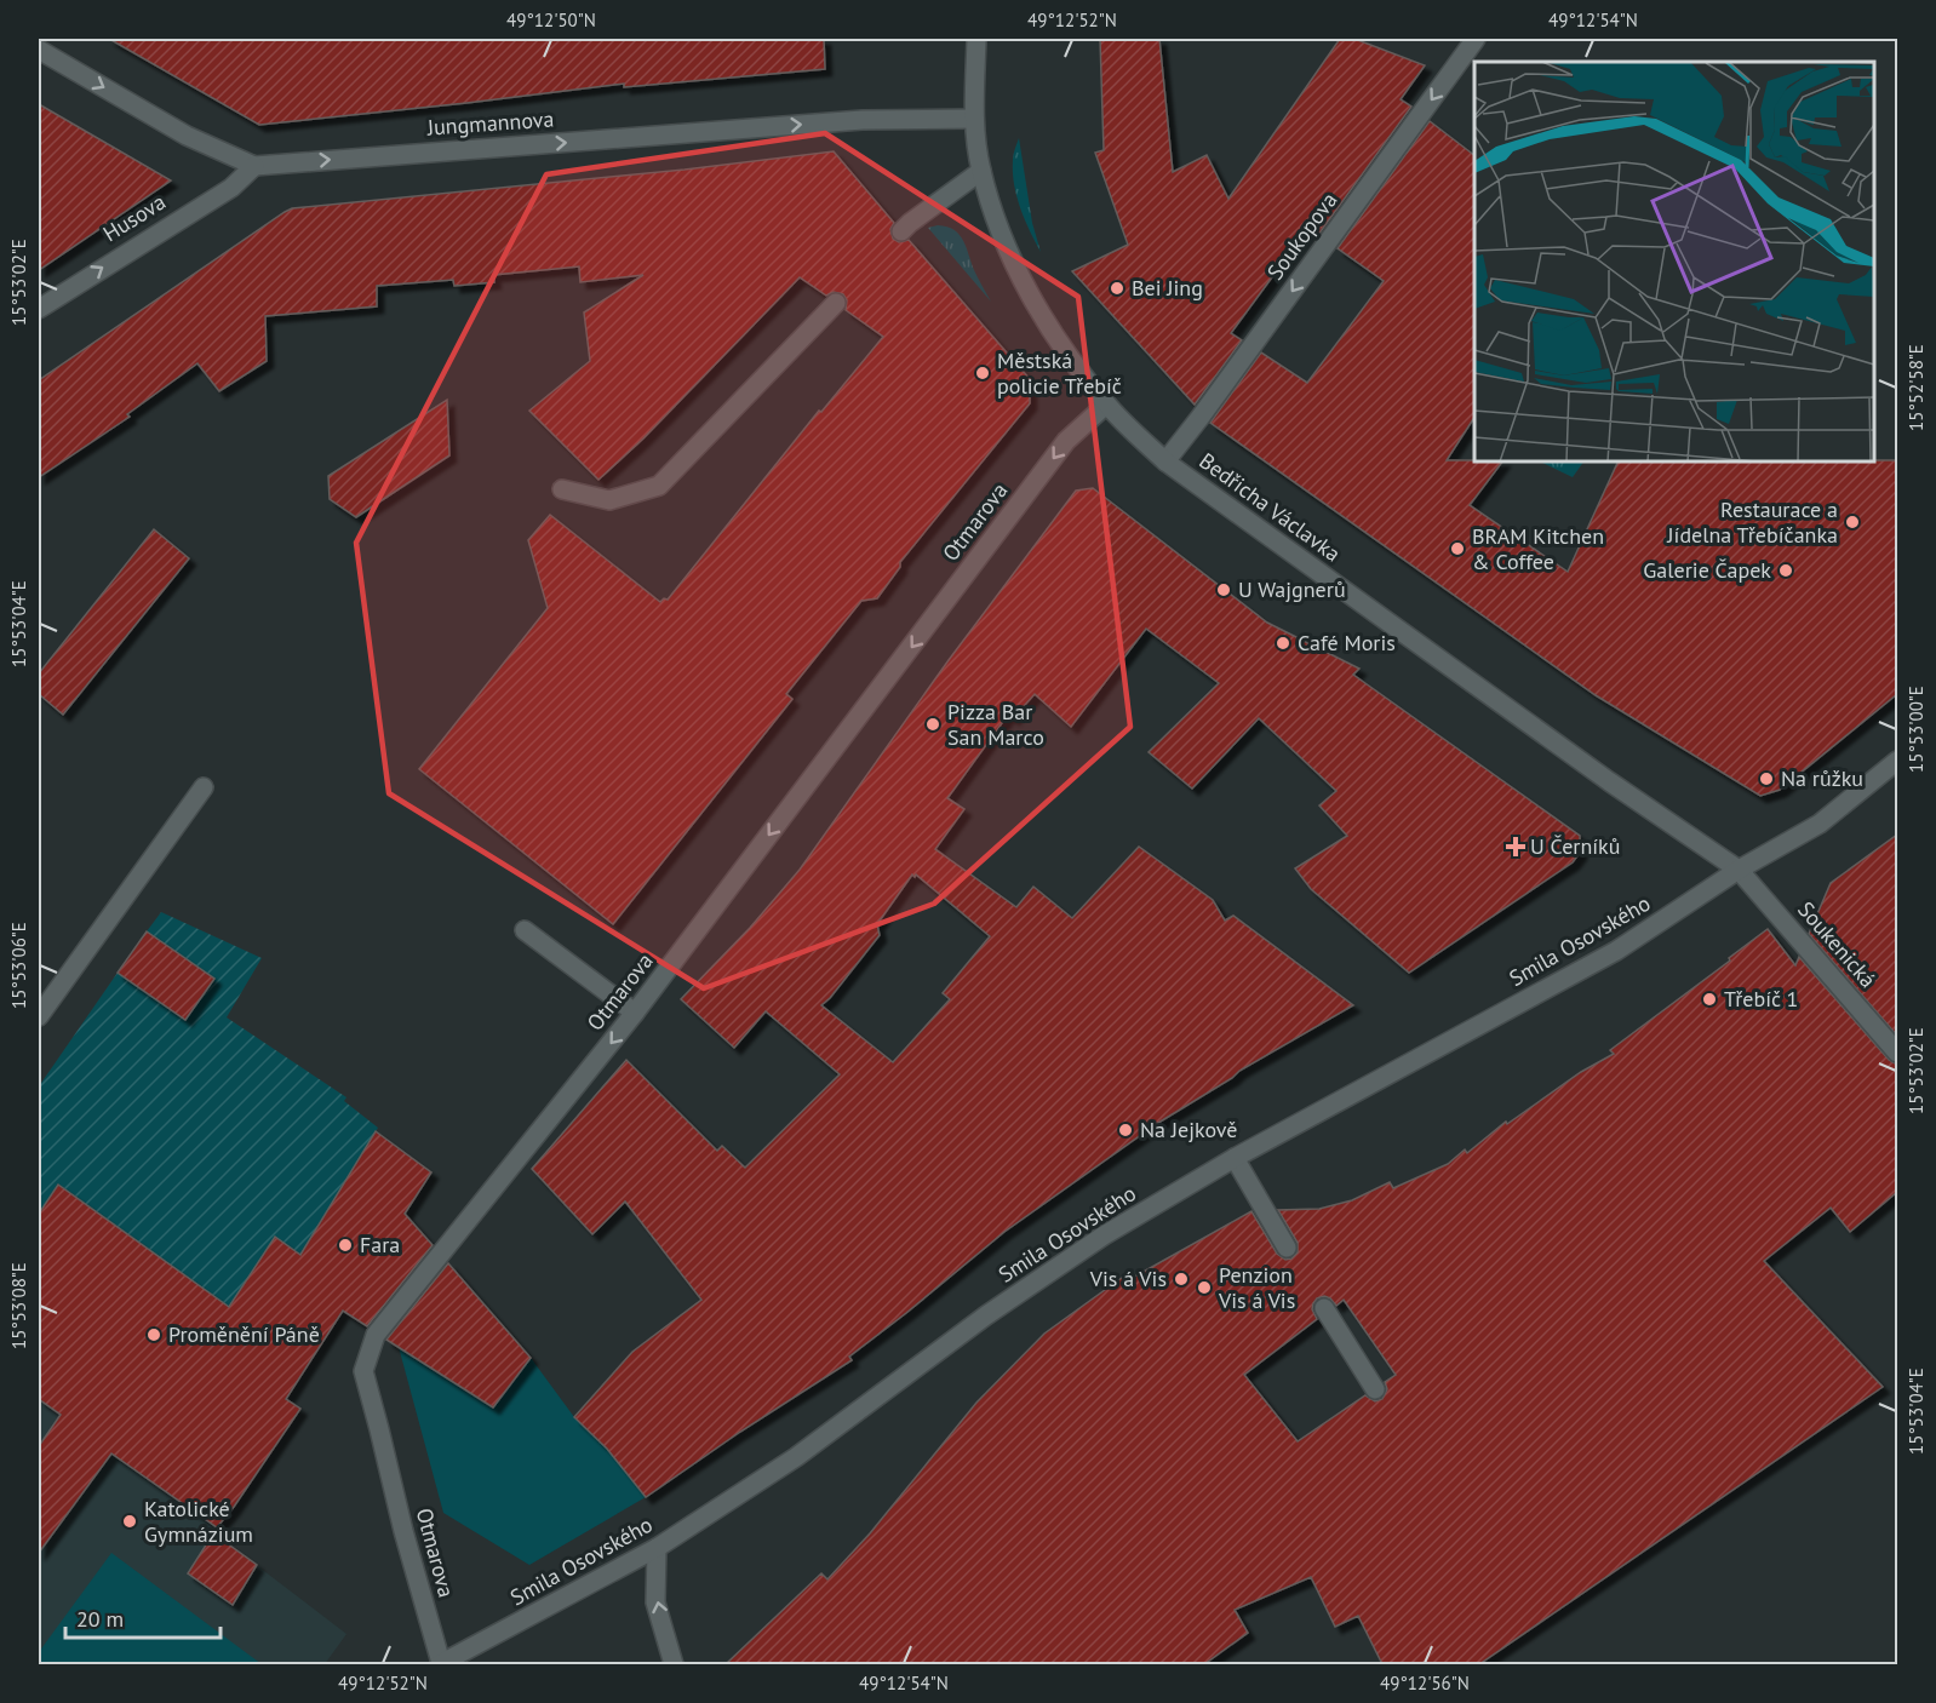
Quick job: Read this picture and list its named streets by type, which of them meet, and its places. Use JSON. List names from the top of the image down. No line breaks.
{"streets":{"street":["Jungmannova","Husova","Soukopova","Bedřicha Václavka","Otmarova","Smila Osovského","Soukenická"]},"crossings":[["Jungmannova","Husova"],["Jungmannova","Bedřicha Václavka"],["Soukopova","Bedřicha Václavka"],["Bedřicha Václavka","Otmarova"],["Bedřicha Václavka","Smila Osovského"],["Bedřicha Václavka","Soukenická"],["Otmarova","Smila Osovského"],["Smila Osovského","Soukenická"]],"one_way":["Jungmannova","Husova","Soukopova","Otmarova"],"places":{"other":["Bei Jing","Městská policie Třebíč","Restaurace a Jídelna Třebíčanka","BRAM Kitchen & Coffee","Galerie Čapek","U Wajgnerů","Café Moris","Pizza Bar San Marco","Na růžku","Třebíč 1","Na Jejkově","Fara","Vis á Vis","Penzion Vis á Vis","Proměnění Páně","Katolické Gymnázium"],"health":["U Černíků"]},"scale_bar":"20 m","coordinates":["49°12'50\"N","49°12'52\"N","49°12'54\"N","15°53'02\"E","15°52'58\"E","15°53'04\"E","15°53'00\"E","15°53'06\"E","15°53'08\"E","49°12'56\"N"]}
